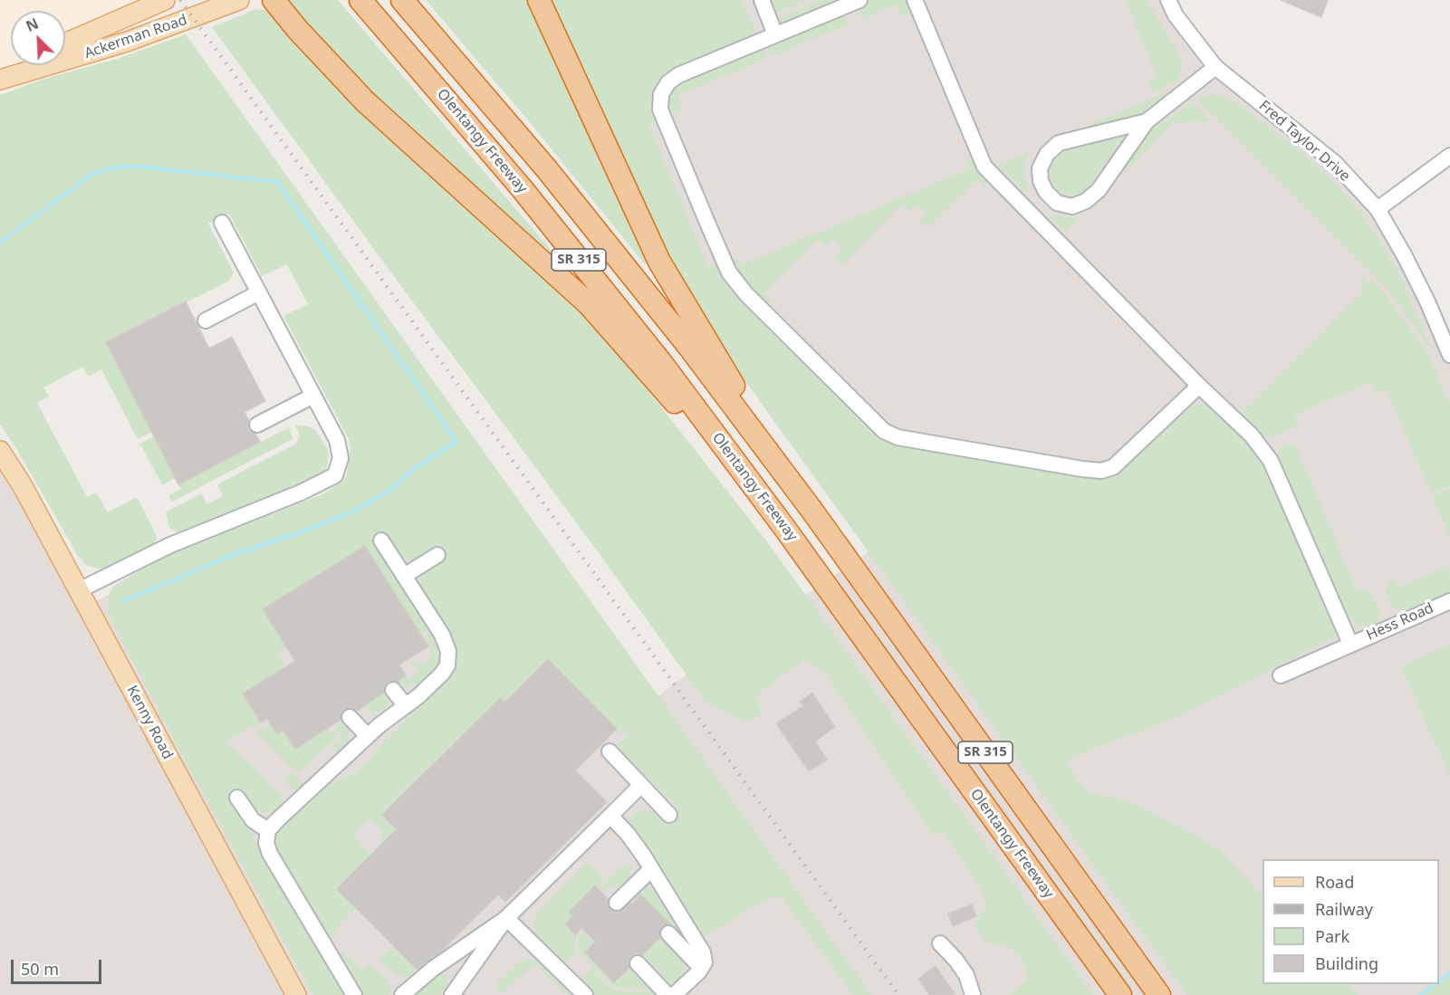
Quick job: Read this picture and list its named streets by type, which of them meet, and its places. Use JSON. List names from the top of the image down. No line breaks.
{"streets":{"highway":["Olentangy Freeway","SR 315"],"main road":["Ackerman Road","Kenny Road"],"street":["Fred Taylor Drive","Hess Road"]},"legend":["Road","Railway","Park","Building"],"scale_bar":"50 m","north":"top left"}
